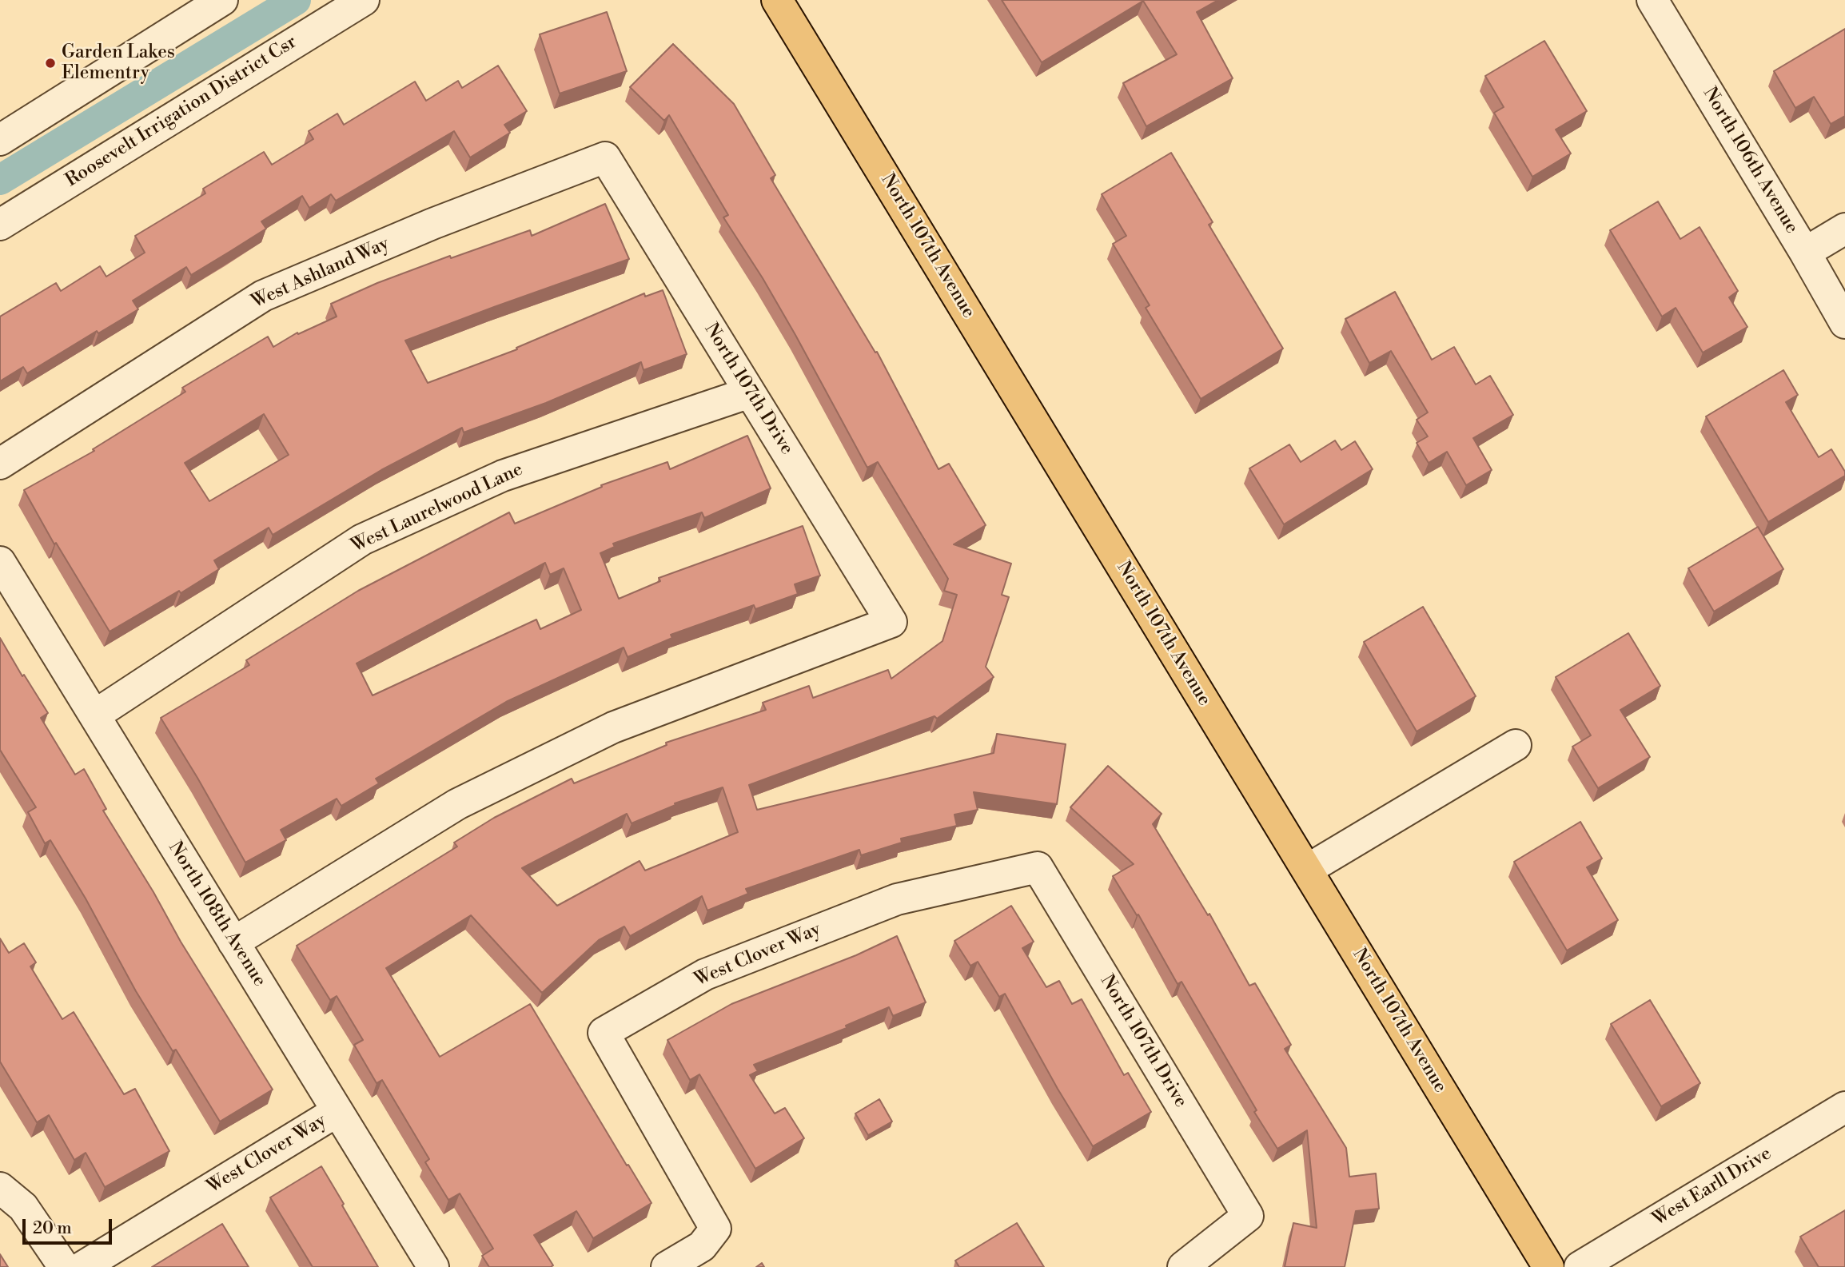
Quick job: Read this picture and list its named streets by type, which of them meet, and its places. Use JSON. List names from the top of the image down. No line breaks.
{"streets":{"main road":["North 107th Avenue"],"street":["Roosevelt Irrigation District Csr","North 106th Avenue","West Ashland Way","North 107th Drive","West Laurelwood Lane","North 108th Avenue","West Clover Way","West Earll Drive"]},"crossings":[["West Ashland Way","North 107th Drive"],["North 107th Drive","West Laurelwood Lane"],["North 107th Drive","North 108th Avenue"],["North 107th Drive","West Clover Way"],["West Laurelwood Lane","North 108th Avenue"],["North 108th Avenue","West Clover Way"]],"places":["Garden Lakes Elementry"],"scale_bar":"20 m"}
